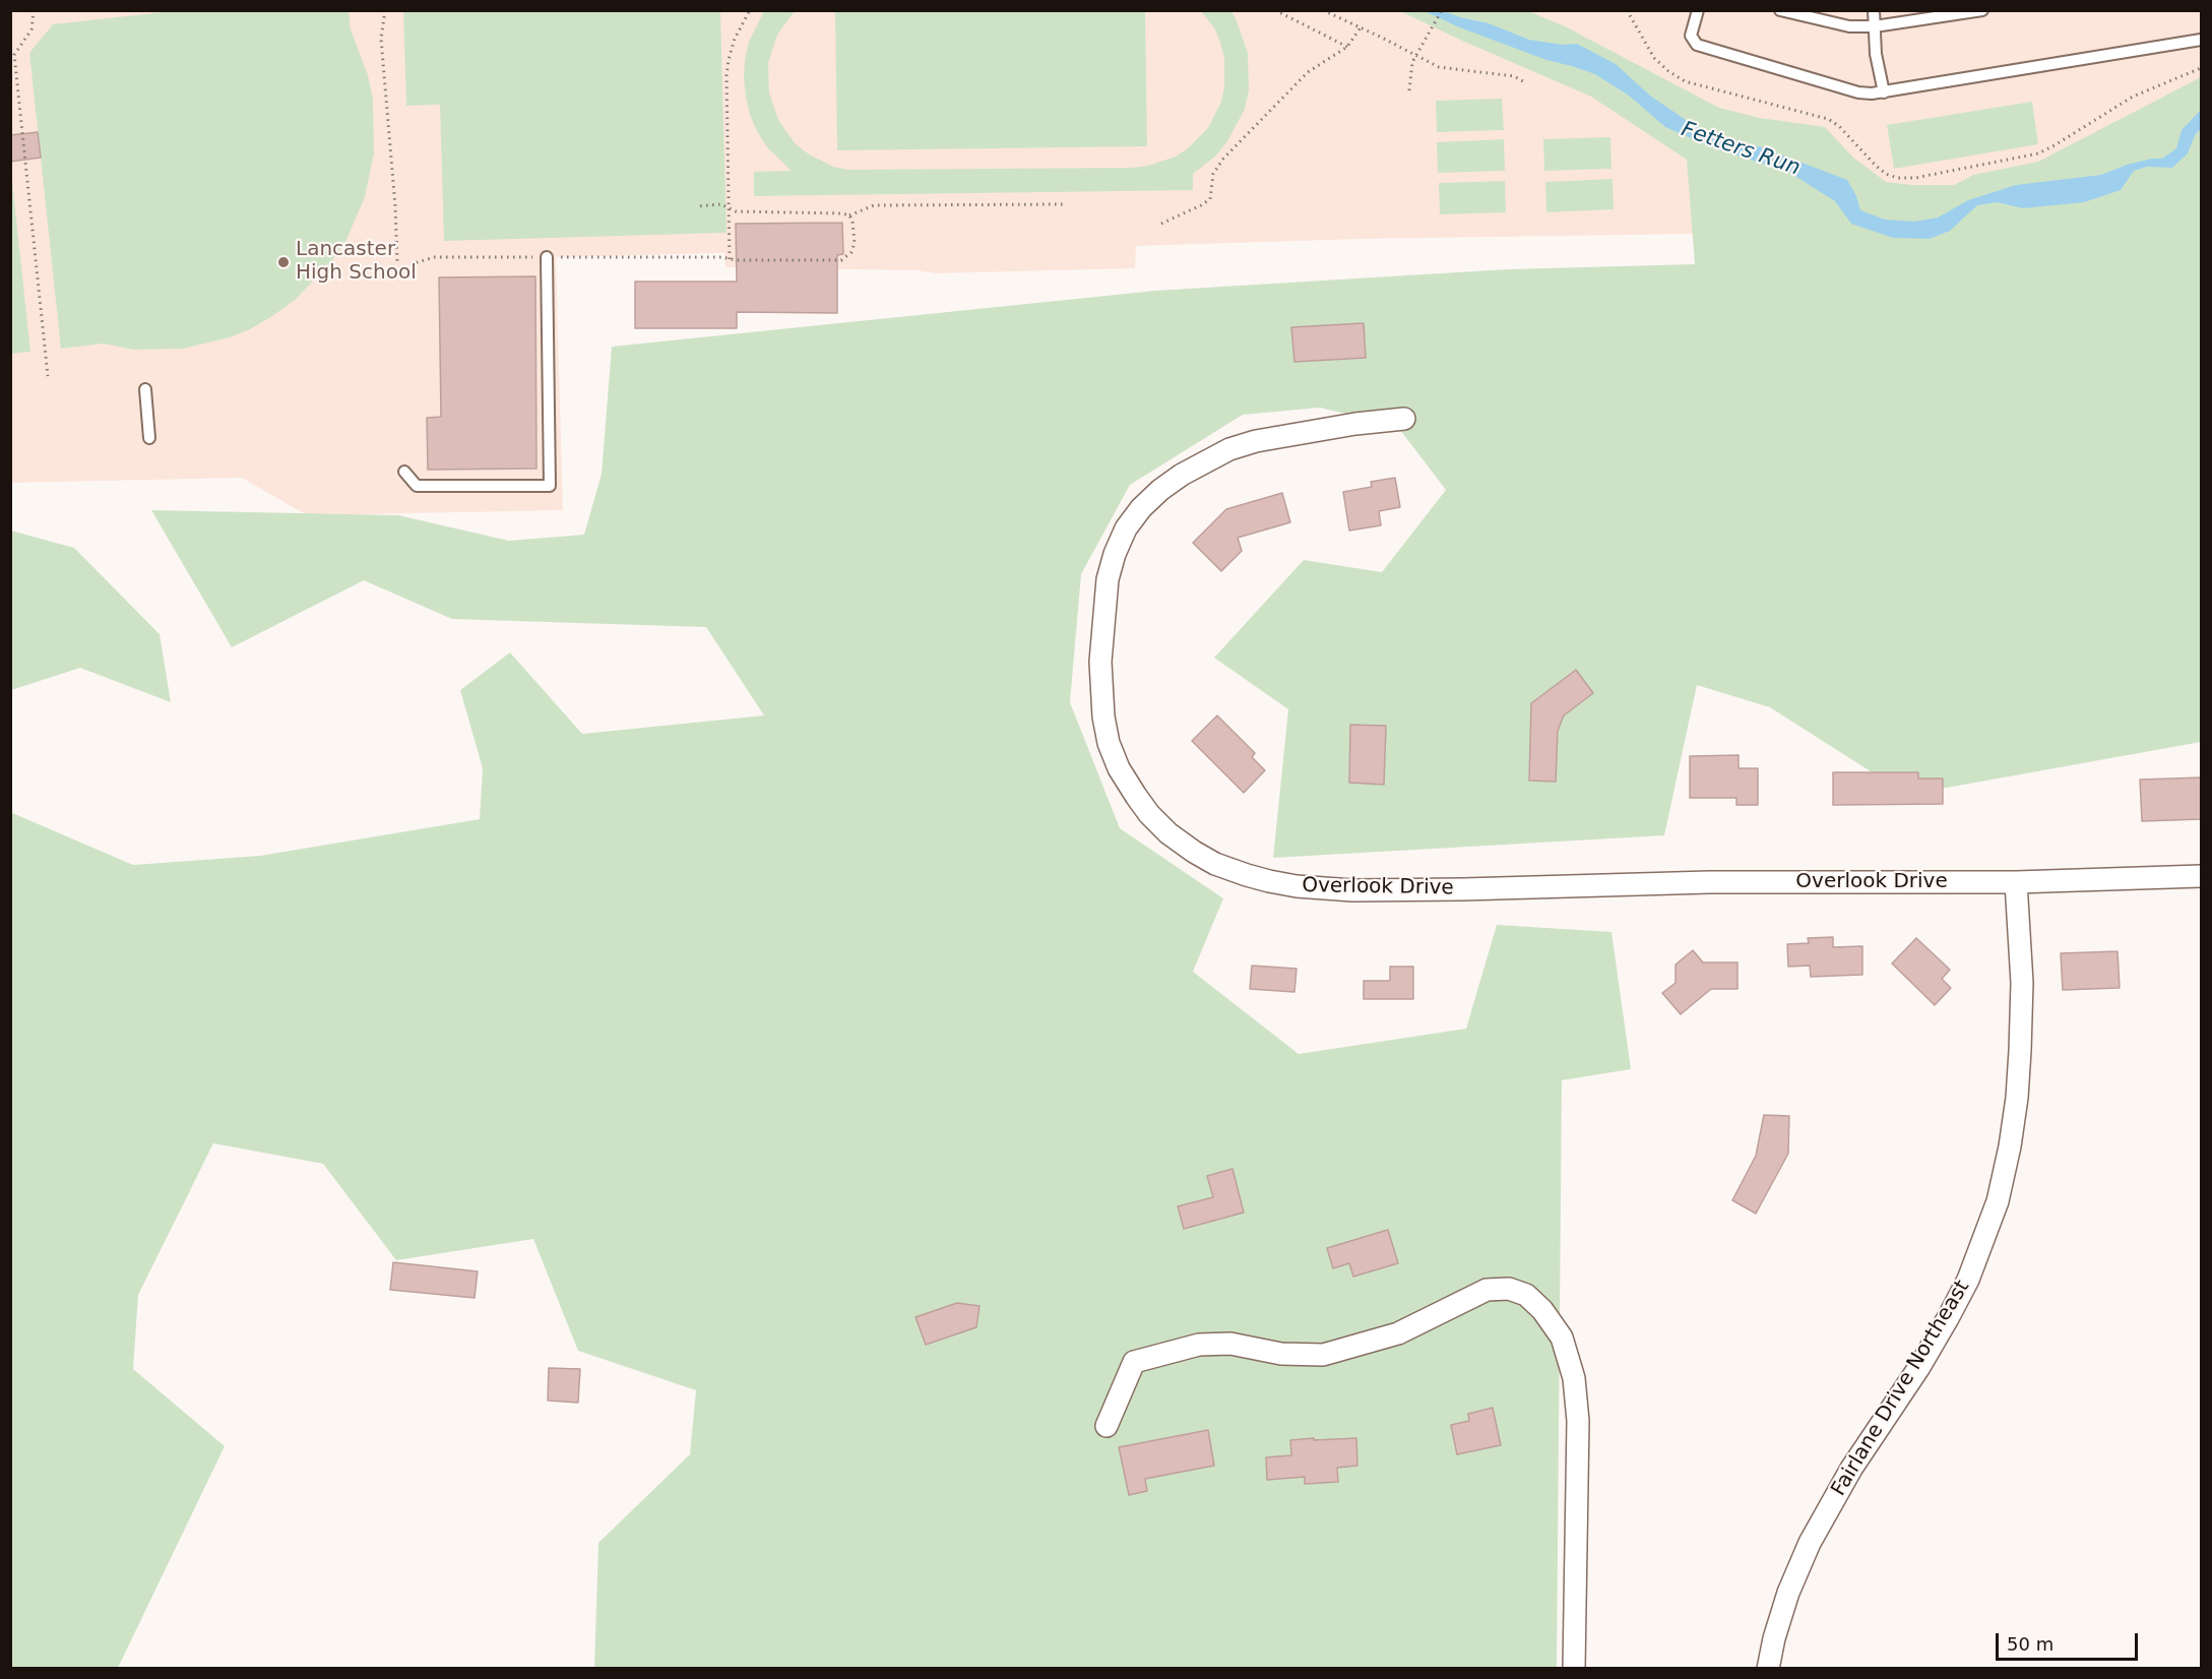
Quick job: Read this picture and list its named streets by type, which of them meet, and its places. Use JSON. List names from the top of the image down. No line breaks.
{"streets":{"street":["Overlook Drive","Fairlane Drive Northeast"]},"crossings":[["Overlook Drive","Fairlane Drive Northeast"]],"water":["Fetters Run"],"places":["Lancaster High School"],"scale_bar":"50 m"}
